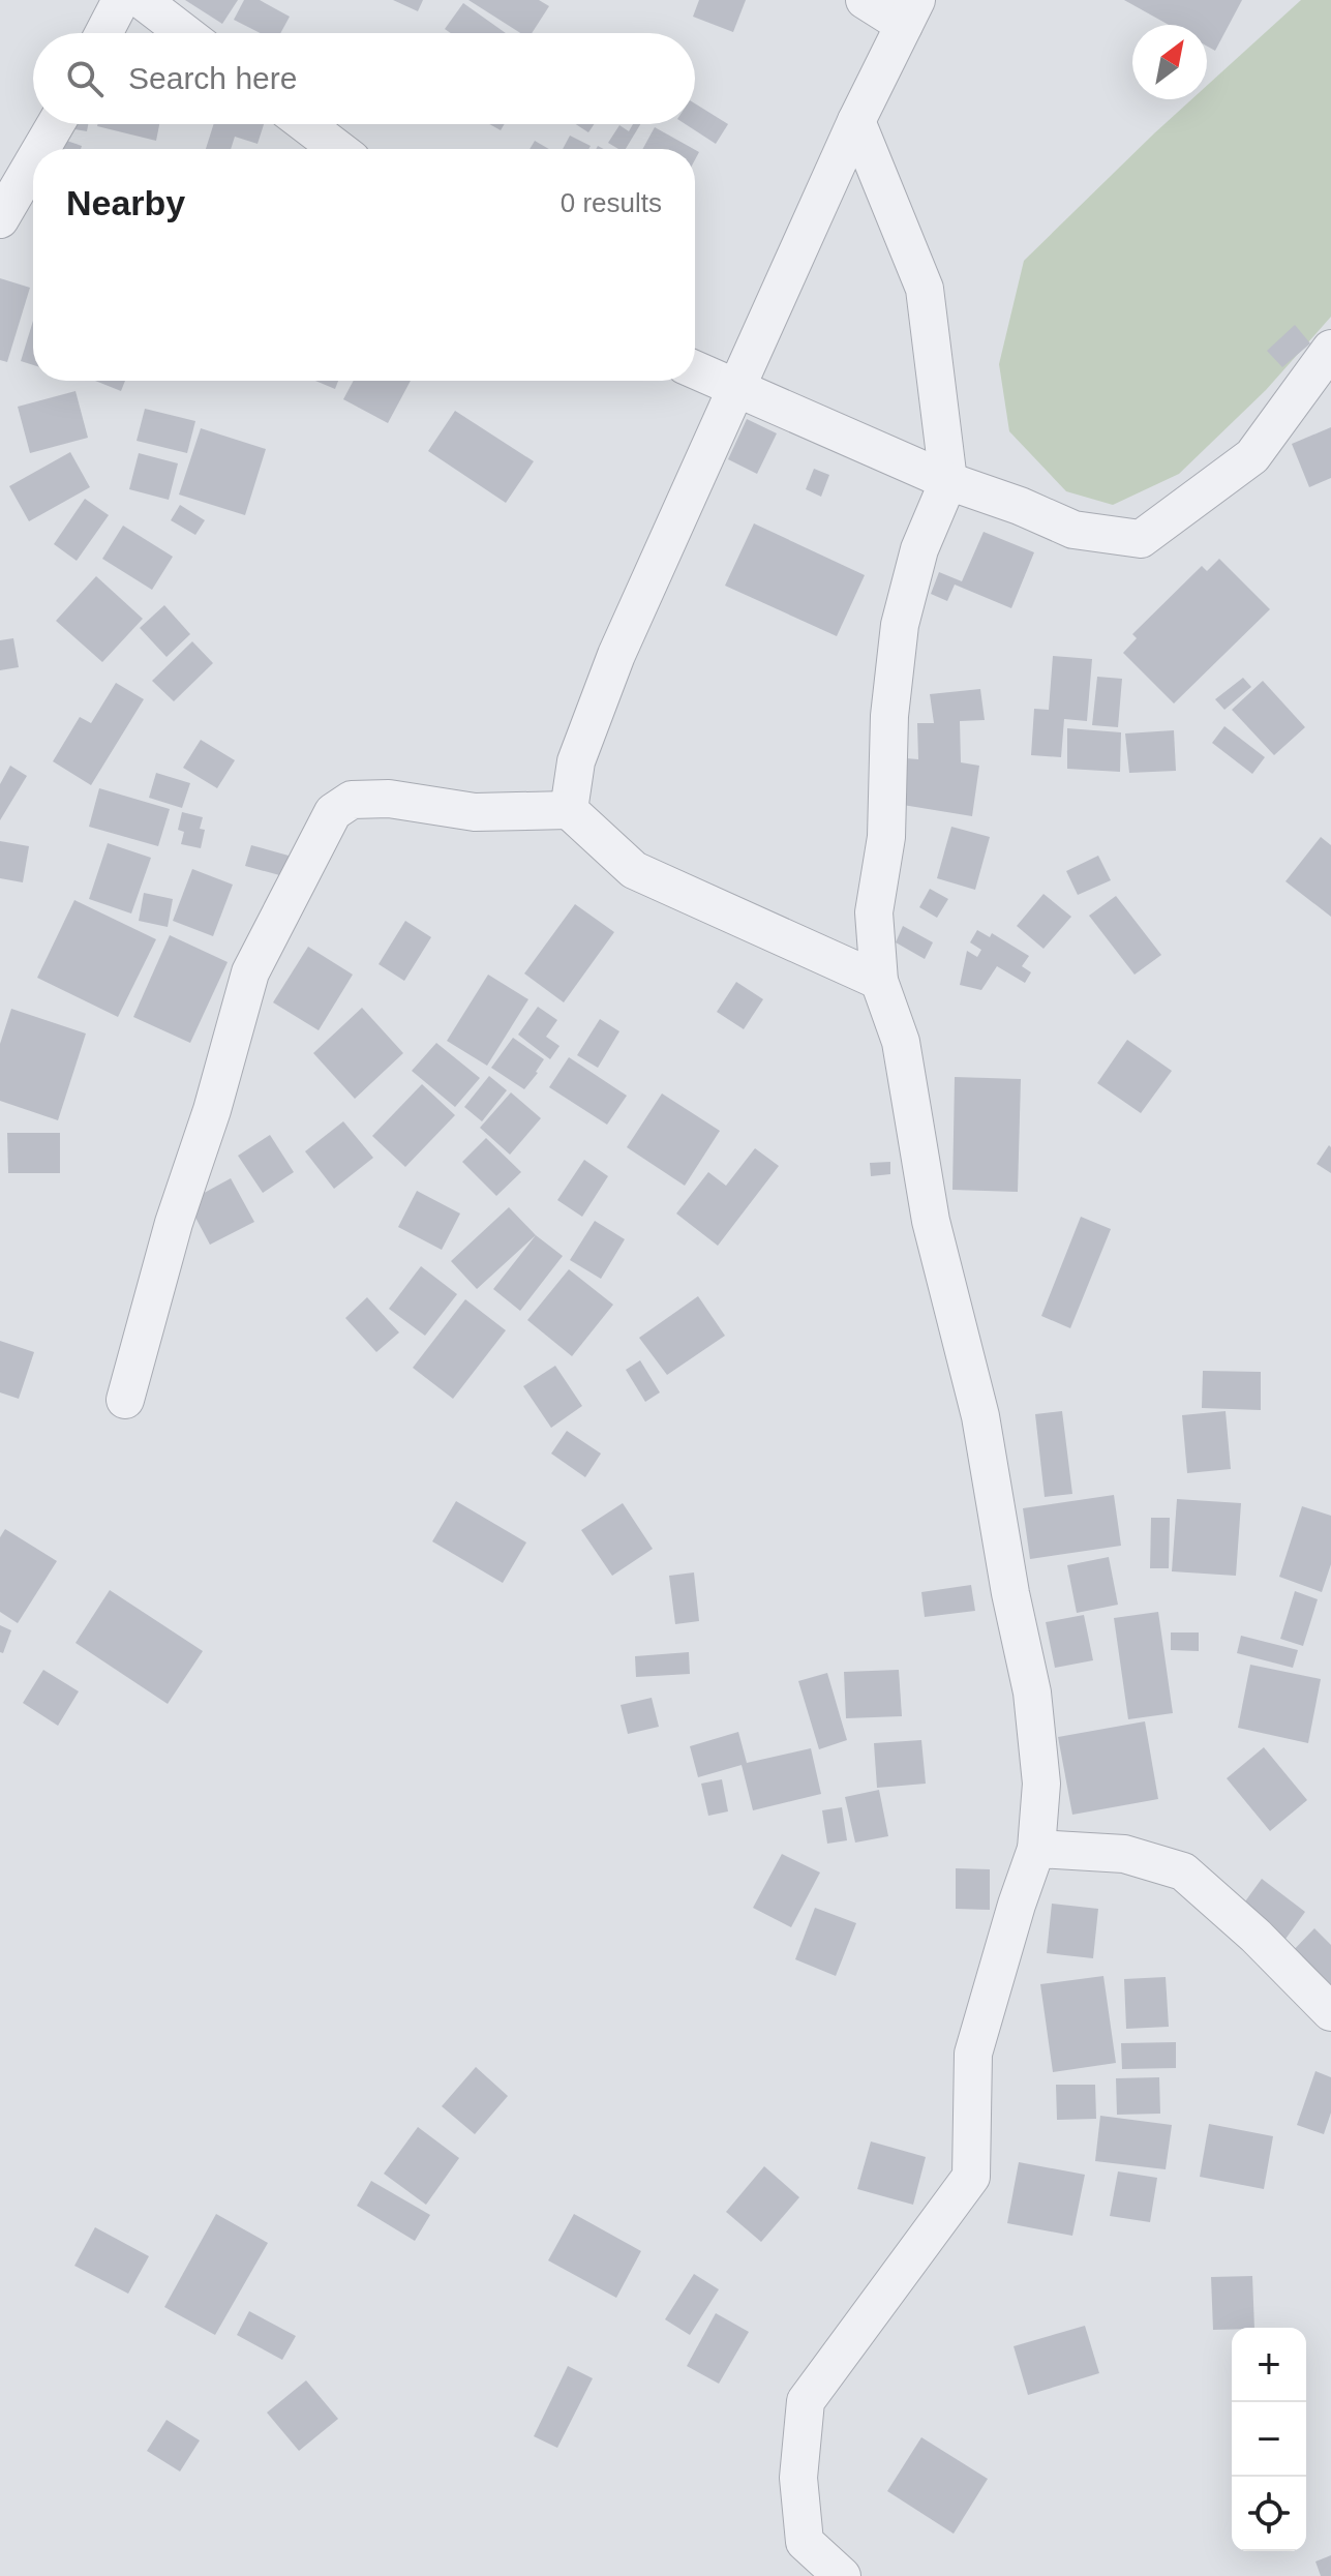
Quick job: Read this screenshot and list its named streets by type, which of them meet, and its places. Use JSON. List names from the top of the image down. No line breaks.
{"north":"top right","page":{"search":"Search here","heading":["Nearby","0 results"],"map_buttons":["+","−"]}}
